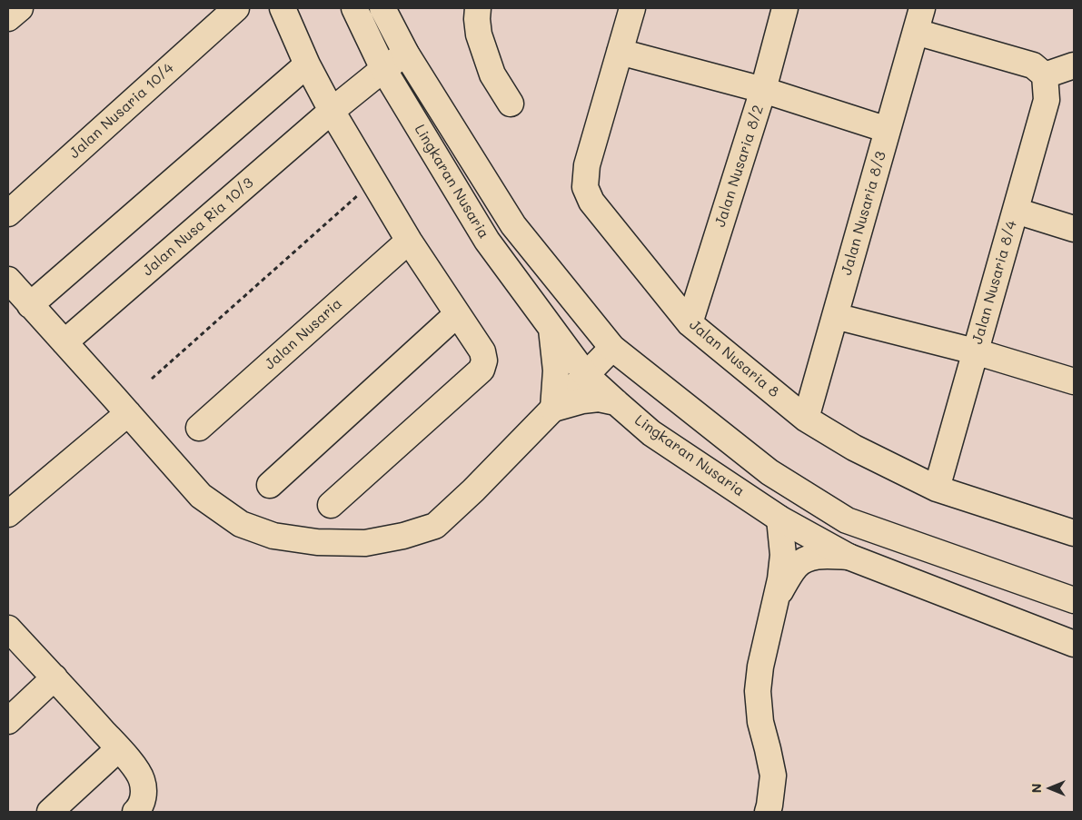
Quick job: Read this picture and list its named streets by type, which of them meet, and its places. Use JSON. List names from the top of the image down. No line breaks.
{"streets":{"street":["Jalan Nusaria 10/4","Jalan Nusaria 8/2","Lingkaran Nusaria","Jalan Nusaria 8/3","Jalan Nusa Ria 10/3","Jalan Nusaria 8/4","Jalan Nusaria","Jalan Nusaria 8"]},"crossings":[["Jalan Nusaria 8/2","Jalan Nusaria 8"],["Lingkaran Nusaria","Jalan Nusa Ria 10/3"],["Jalan Nusaria 8/3","Jalan Nusaria 8"],["Jalan Nusaria 8/4","Jalan Nusaria 8"]],"north":"left"}
